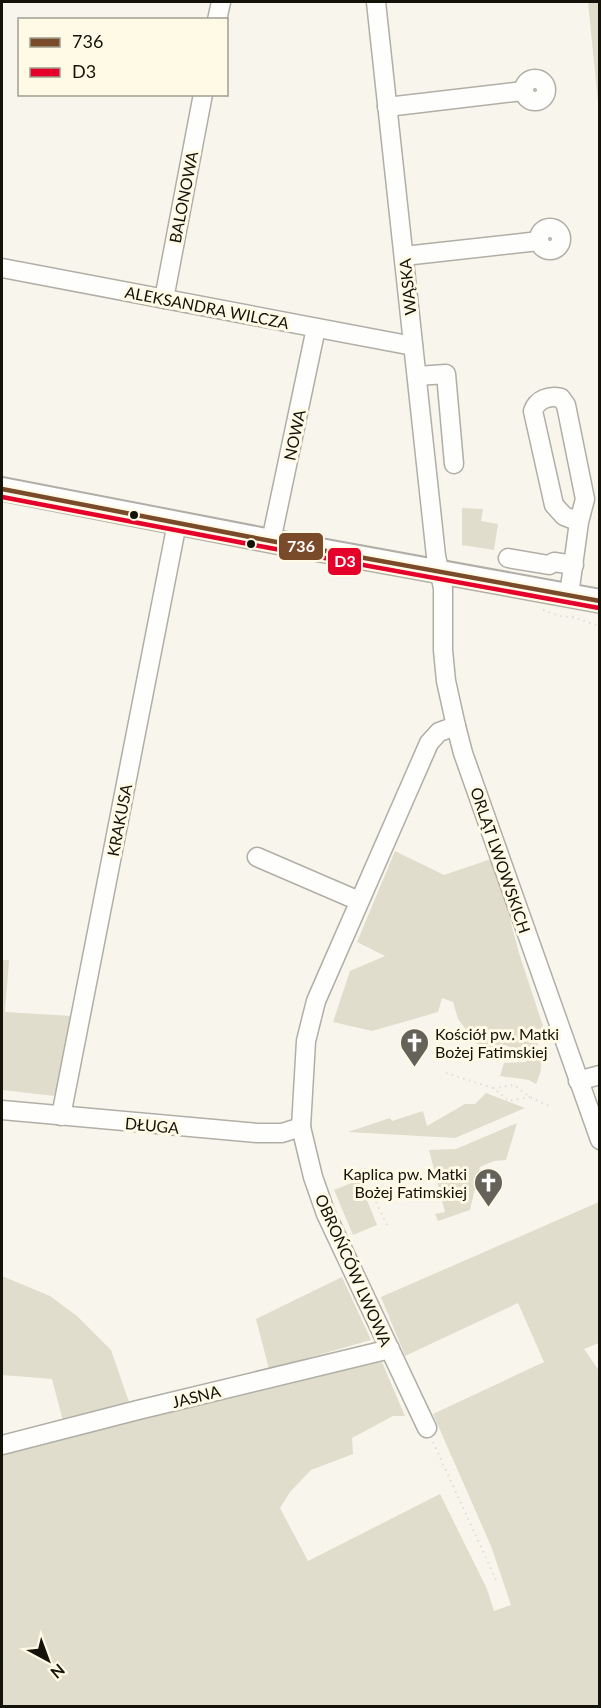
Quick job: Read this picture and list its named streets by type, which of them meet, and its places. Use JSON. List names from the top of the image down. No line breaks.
{"streets":{"street":["BALONOWA","WĄSKA","ALEKSANDRA WILCZA","NOWA","KRAKUSA","ORLĄT LWOWSKICH","DŁUGA","OBROŃCÓW LWOWA","JASNA"]},"crossings":[["BALONOWA","ALEKSANDRA WILCZA"],["WĄSKA","ALEKSANDRA WILCZA"],["WĄSKA","ORLĄT LWOWSKICH"],["ALEKSANDRA WILCZA","NOWA"],["KRAKUSA","DŁUGA"],["ORLĄT LWOWSKICH","OBROŃCÓW LWOWA"],["DŁUGA","OBROŃCÓW LWOWA"],["OBROŃCÓW LWOWA","JASNA"]],"places":{"church":["Kościół pw. Matki Bożej Fatimskiej","Kaplica pw. Matki Bożej Fatimskiej"]},"lines":["transit line 736","transit line D3"],"legend":["736","D3"],"north":"bottom right"}
